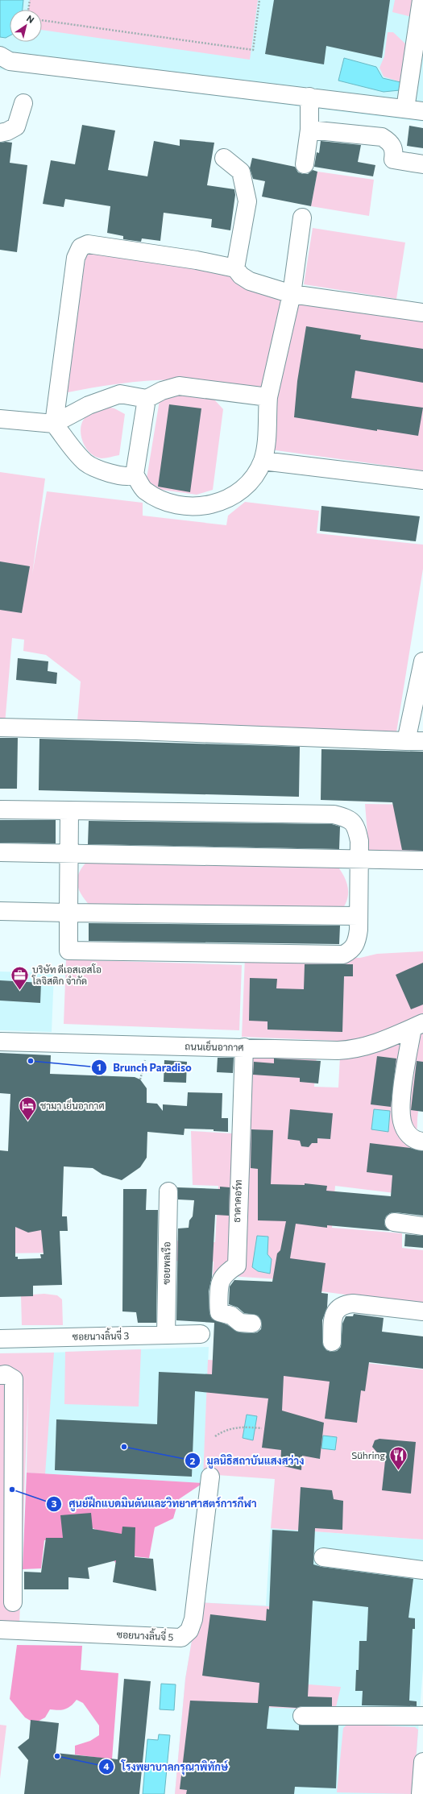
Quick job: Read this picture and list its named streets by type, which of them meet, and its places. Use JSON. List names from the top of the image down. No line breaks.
{"streets":{"street":["ถนนเย็นอากาศ","ธาดาคอร์ท","ซอยพลเรือ","ซอยนางลิ้นจี่ 3","ซอยนางลิ้นจี่ 5"]},"crossings":[["ถนนเย็นอากาศ","ธาดาคอร์ท"],["ซอยพลเรือ","ซอยนางลิ้นจี่ 3"]],"places":{"office":["บริษัท ดีเอสเอสโอ โลจิสติก จำกัด"],"other":["Brunch Paradiso","มูลนิธิสถาบันแสงสว่าง","ศูนย์ฝึกแบดมินตันและวิทยาศาสตร์การกีฬา","โรงพยาบาลกรุณาพิทักษ์"],"hotel":["ชามา เย็นอากาศ"],"restaurant":["Sühring"]},"north":"top right"}
